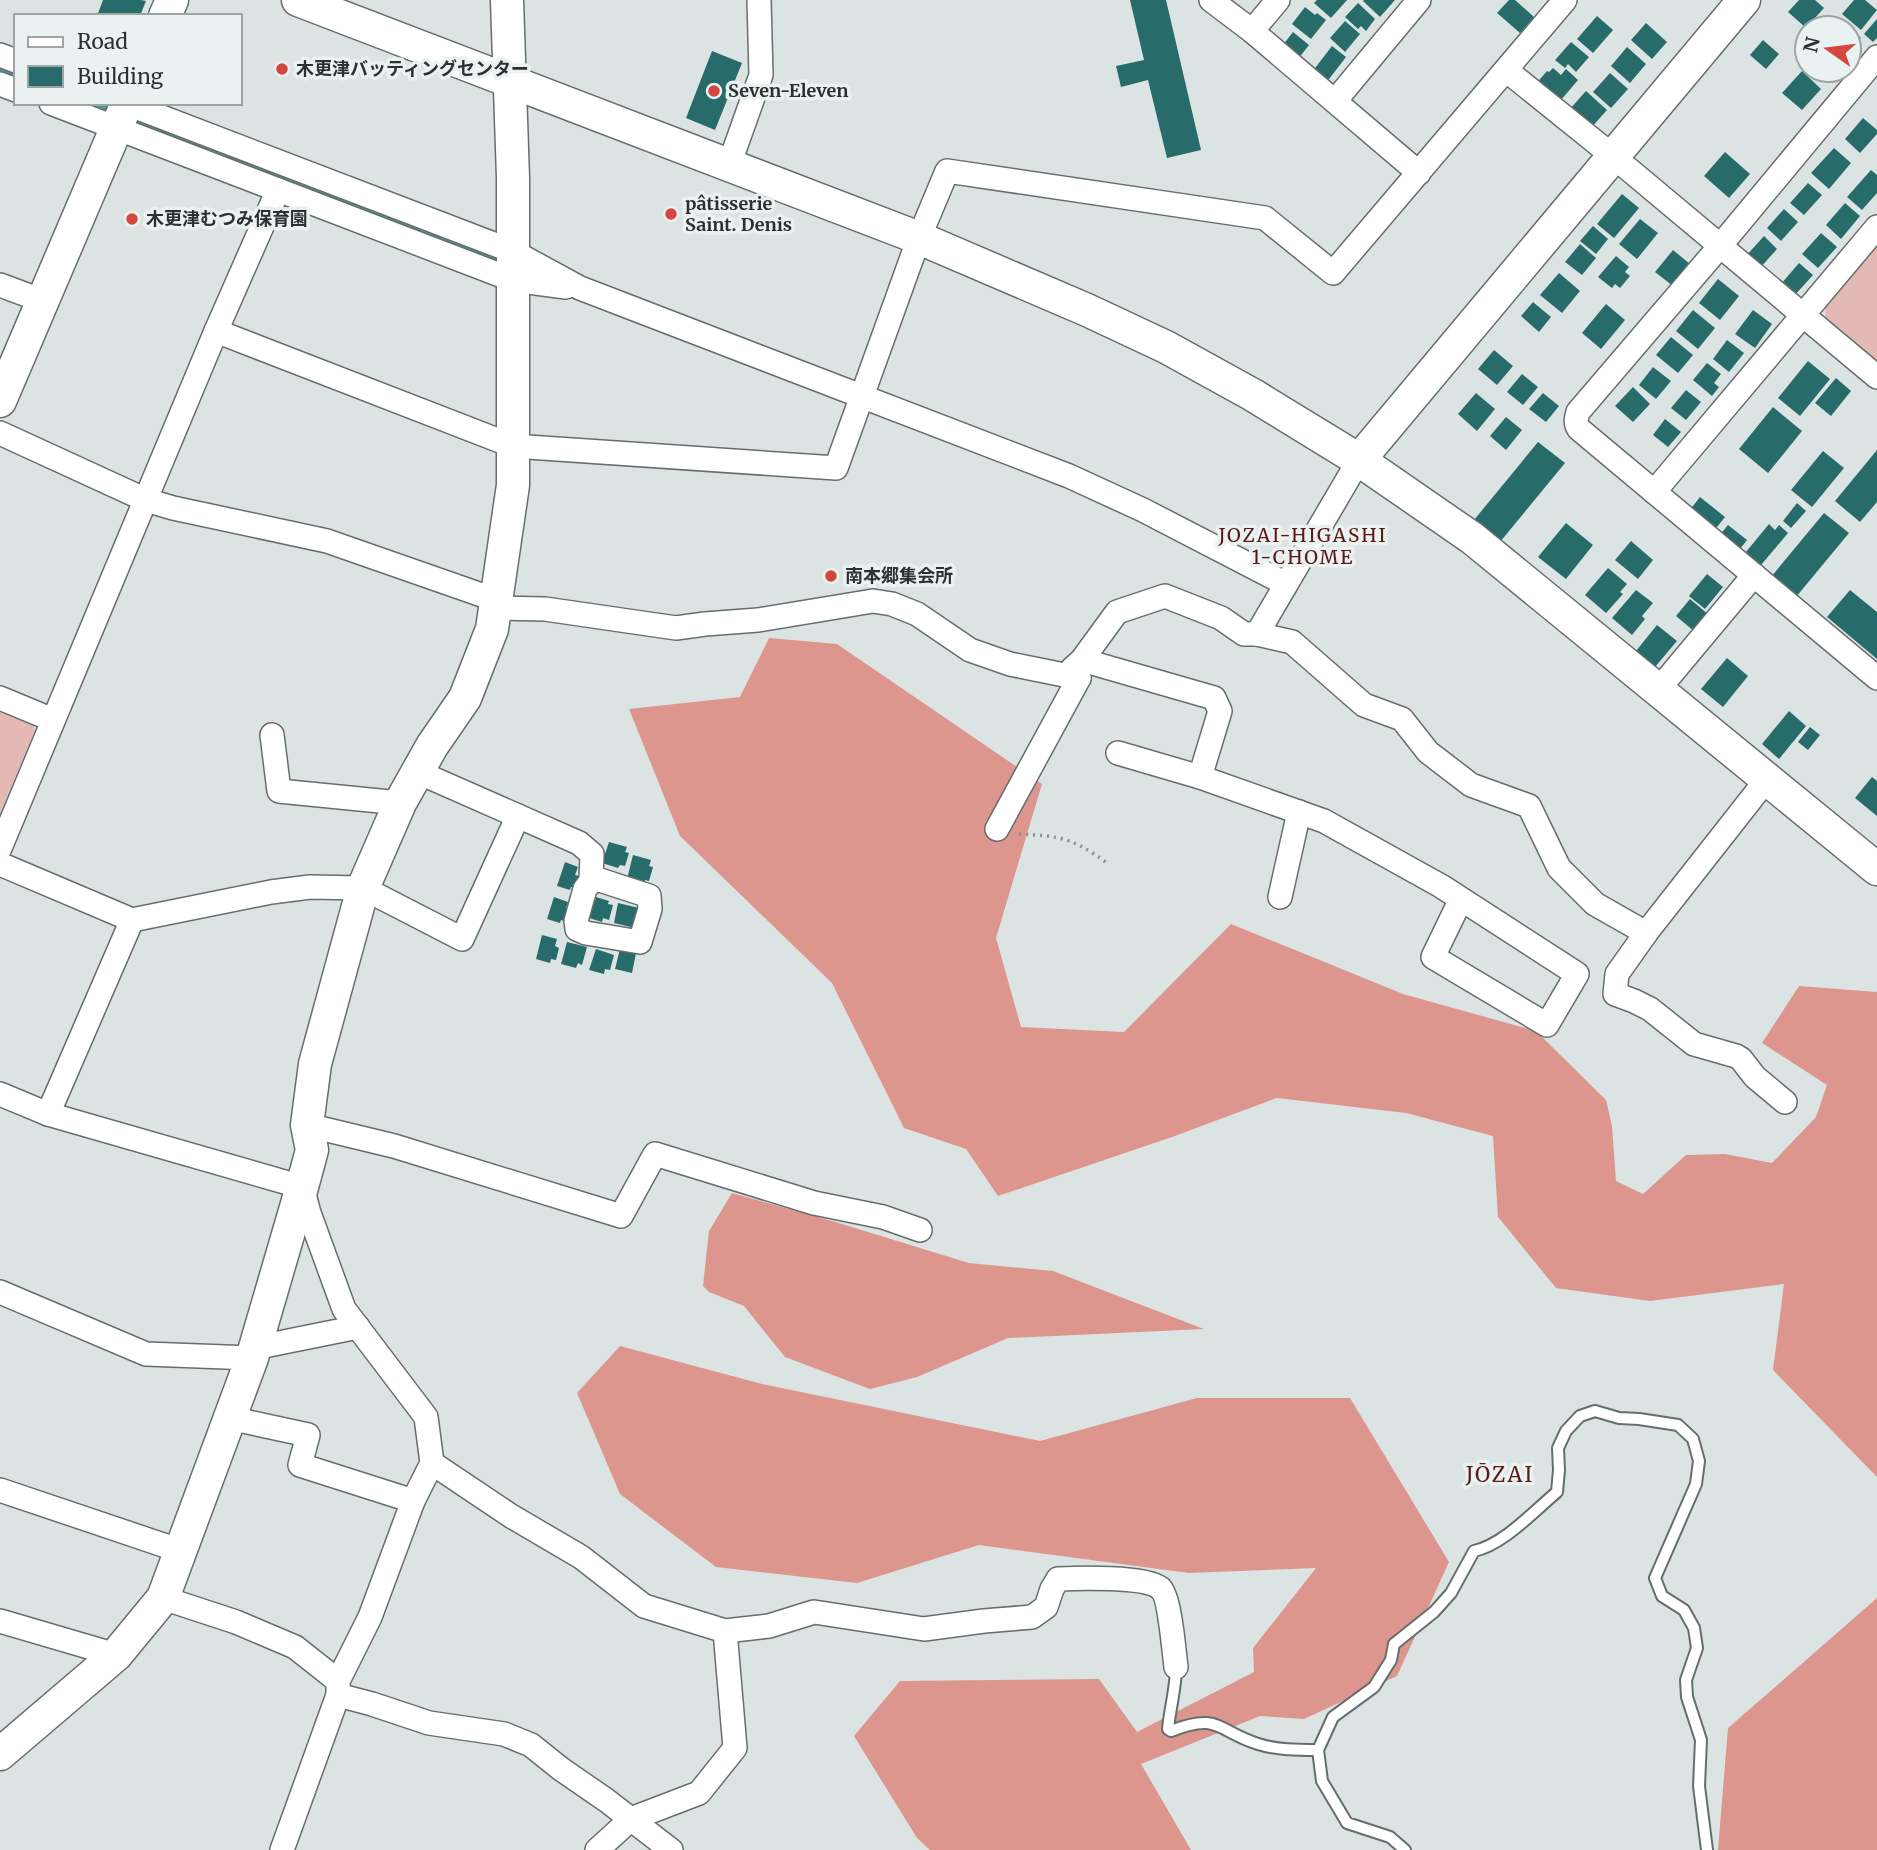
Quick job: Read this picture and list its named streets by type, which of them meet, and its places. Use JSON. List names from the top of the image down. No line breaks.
{"districts":["JOZAI-HIGASHI 1-CHOME","JŌZAI"],"places":["木更津バッティングセンター","Seven-Eleven","pâtisserie Saint. Denis","木更津むつみ保育園","南本郷集会所"],"legend":["Road","Building"],"north":"left"}
